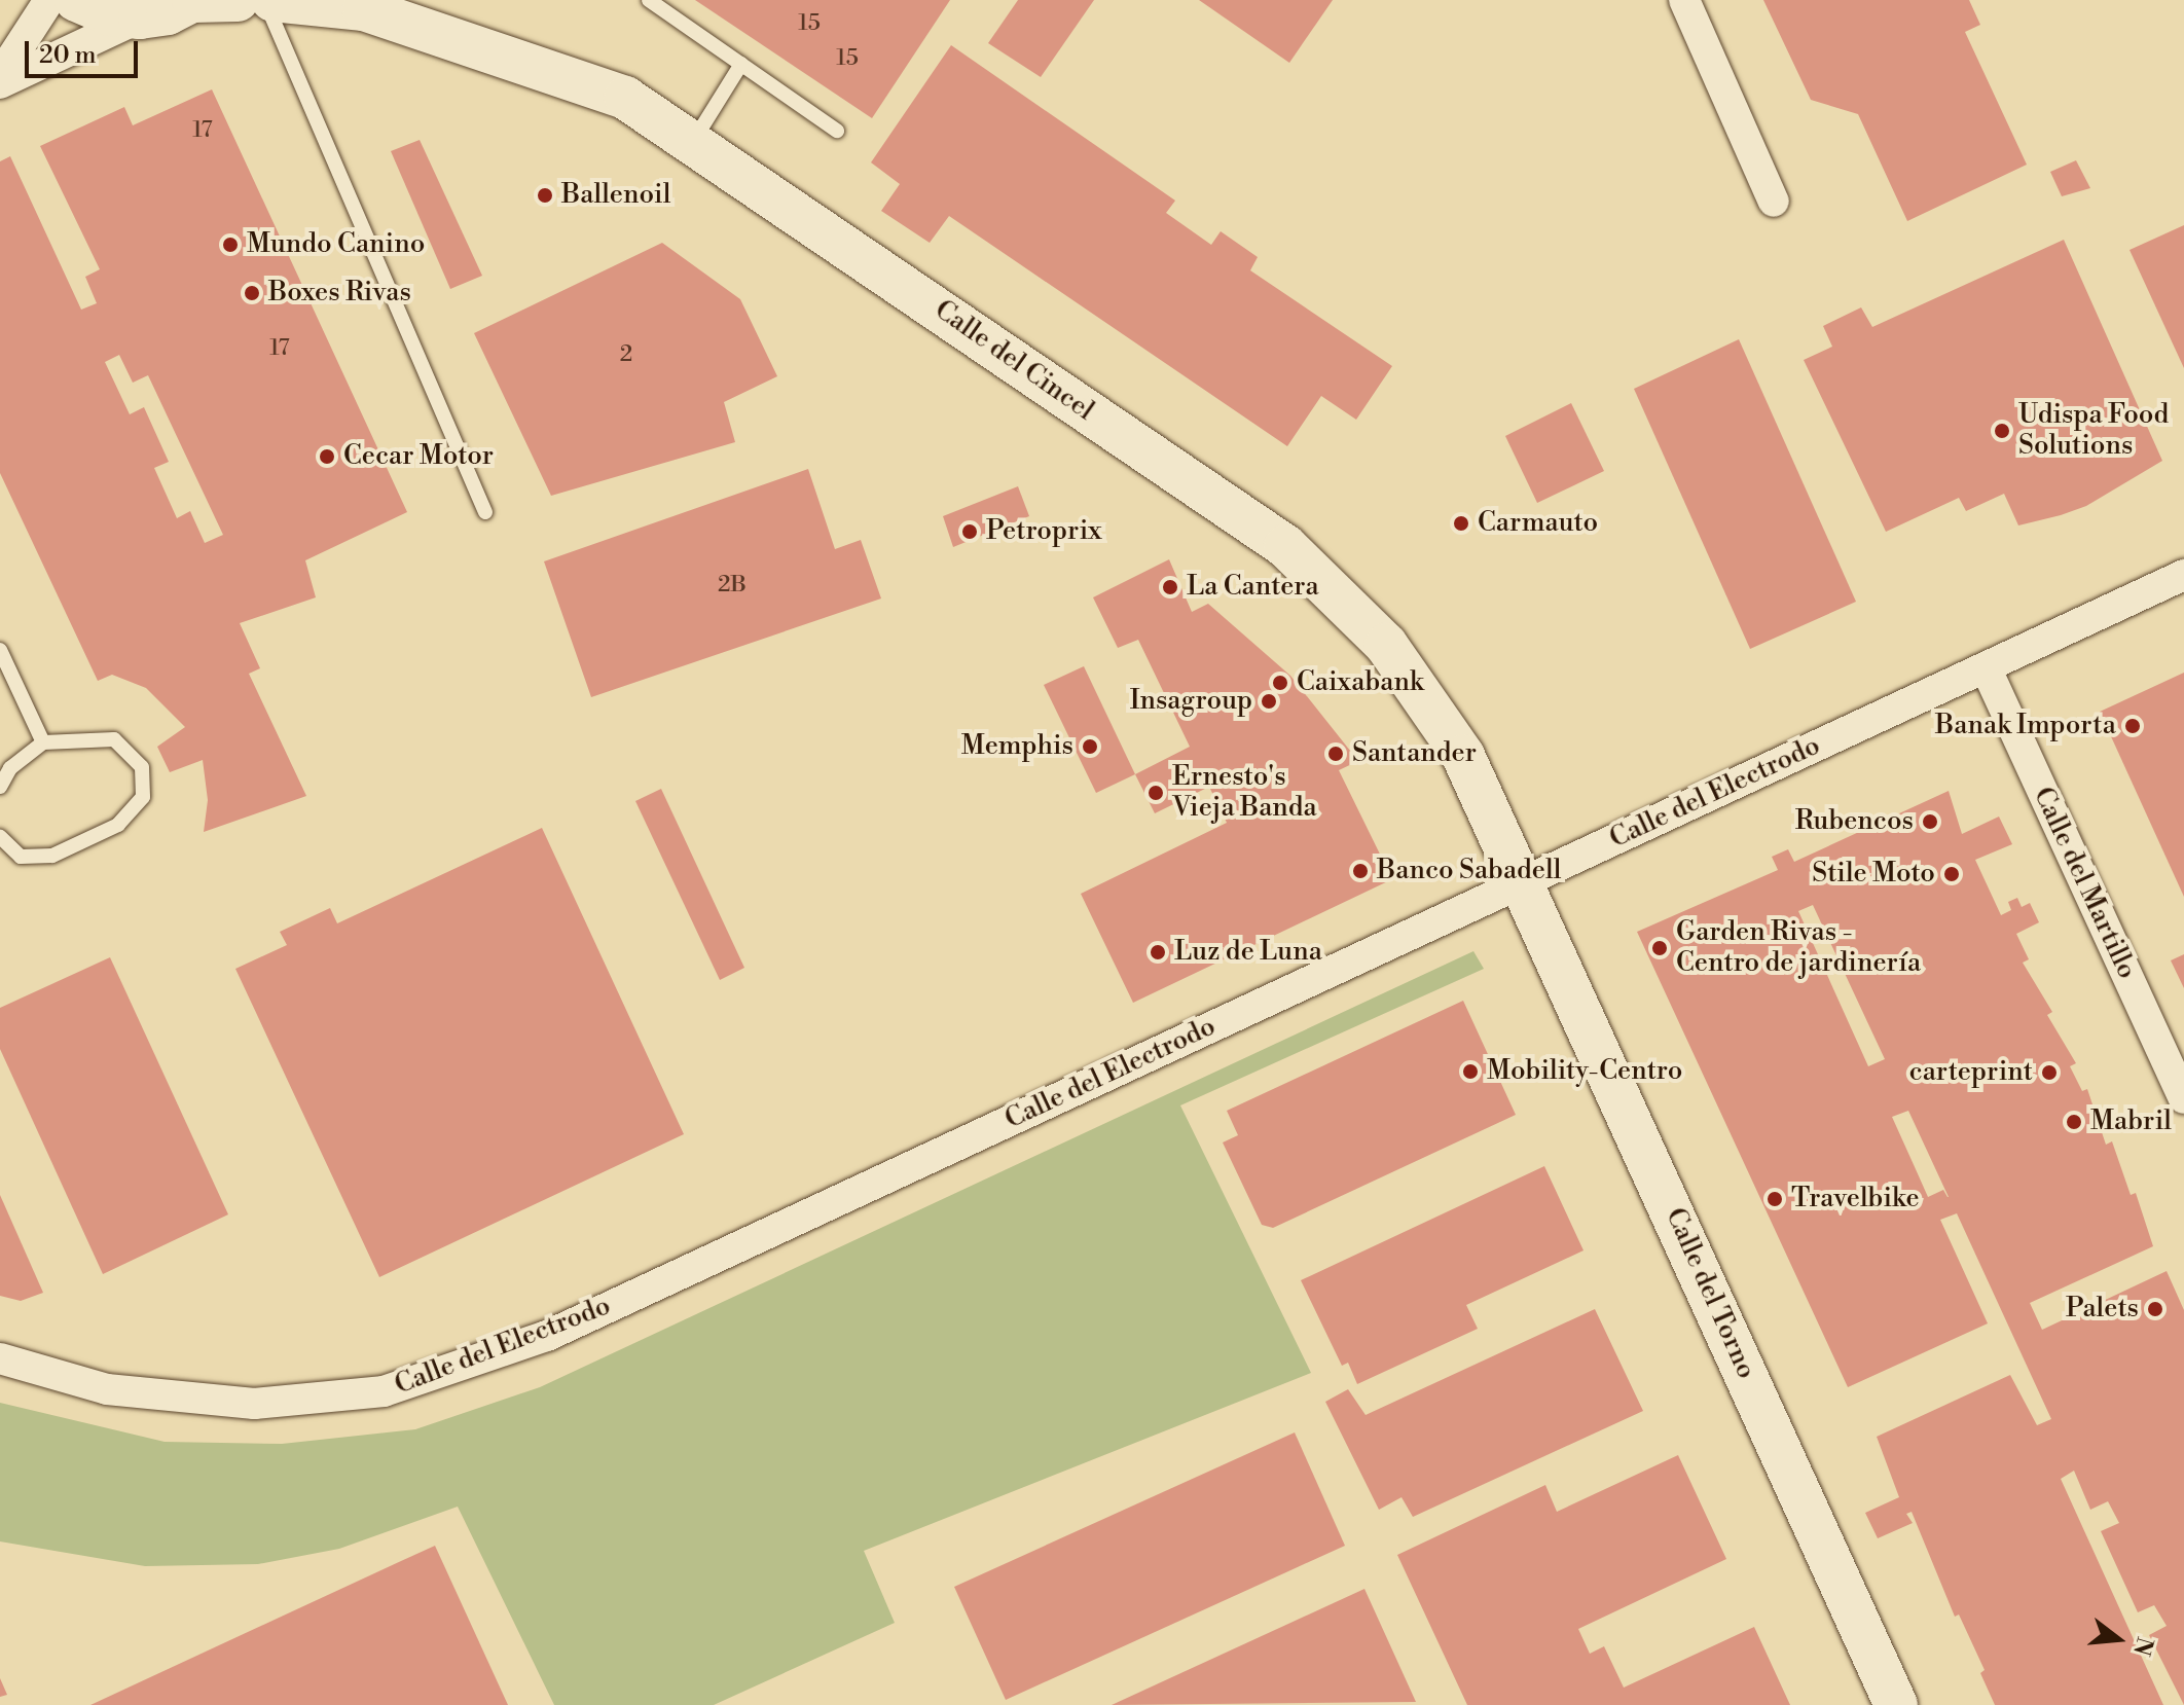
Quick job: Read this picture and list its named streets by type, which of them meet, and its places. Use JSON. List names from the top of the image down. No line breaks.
{"streets":{"street":["Calle del Cincel","Calle del Electrodo","Calle del Martillo","Calle del Torno"]},"crossings":[["Calle del Cincel","Calle del Electrodo"],["Calle del Cincel","Calle del Torno"],["Calle del Electrodo","Calle del Martillo"],["Calle del Electrodo","Calle del Torno"]],"places":["Ballenoil","Mundo Canino","Boxes Rivas","Udispa Food Solutions","Cecar Motor","Carmauto","Petroprix","La Cantera","Caixabank","Insagroup","Banak Importa","Memphis","Santander","Ernesto's Vieja Banda","Rubencos","Banco Sabadell","Stile Moto","Garden Rivas - Centro de jardinería","Luz de Luna","Mobility-Centro","carteprint","Mabril","Travelbike","Palets"],"house_numbers":["15","15","17","17","2","2B"],"scale_bar":"20 m","north":"right"}
